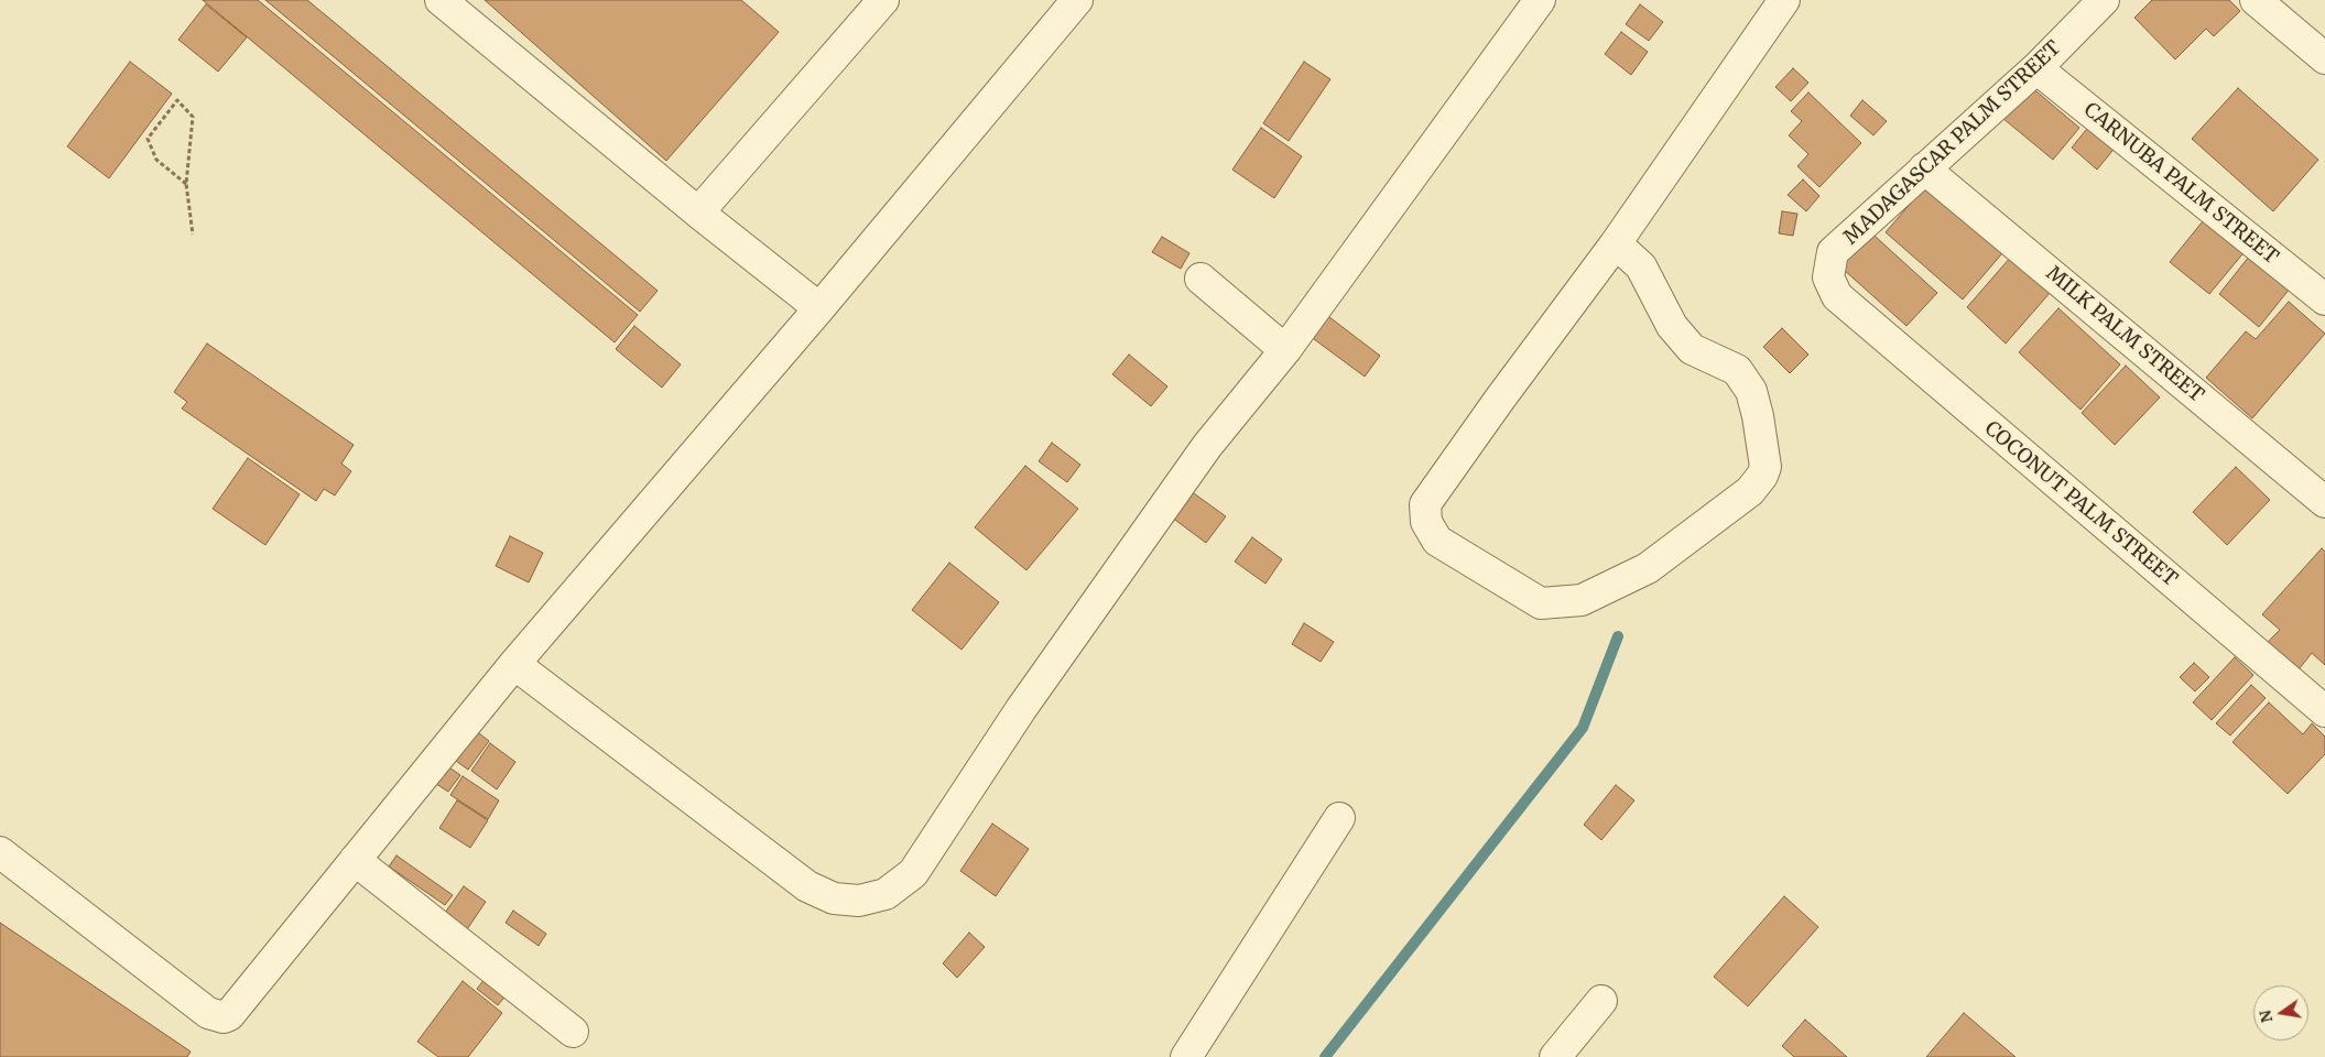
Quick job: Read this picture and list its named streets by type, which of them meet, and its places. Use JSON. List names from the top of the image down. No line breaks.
{"streets":{"street":["MADAGASCAR PALM STREET","CARNUBA PALM STREET","MILK PALM STREET","COCONUT PALM STREET"]},"crossings":[["MADAGASCAR PALM STREET","CARNUBA PALM STREET"],["MADAGASCAR PALM STREET","MILK PALM STREET"],["MADAGASCAR PALM STREET","COCONUT PALM STREET"]],"north":"left"}
